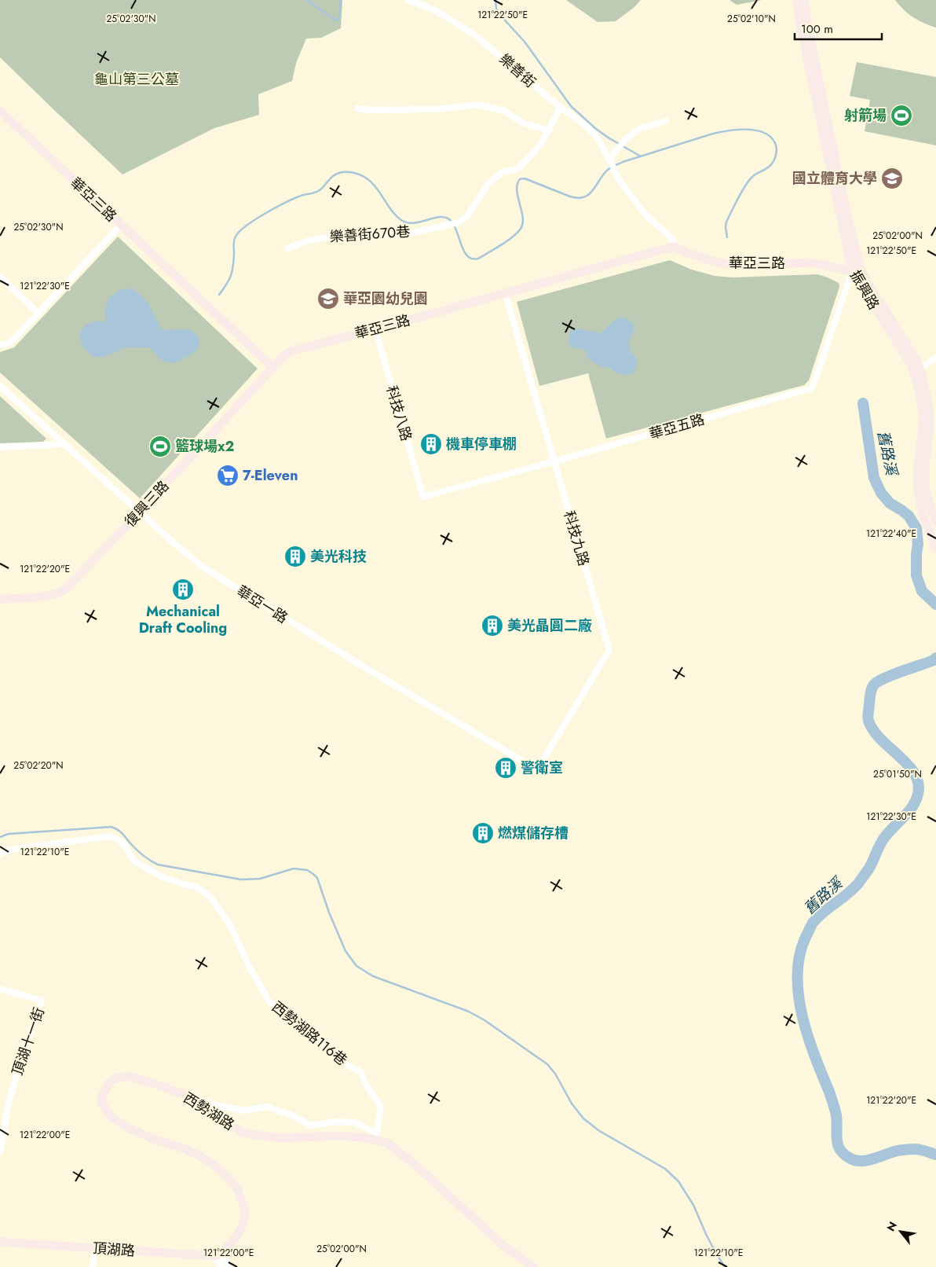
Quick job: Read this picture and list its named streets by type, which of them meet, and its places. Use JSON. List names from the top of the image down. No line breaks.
{"streets":{"street":["樂善街","華亞三路","樂善街670巷","振興路","科技八路","華亞五路","復興三路","科技九路","華亞一路","西勢湖路116巷","頂湖十一街","西勢湖路","頂湖路"]},"crossings":[["樂善街","華亞三路"],["樂善街","樂善街670巷"],["華亞三路","振興路"],["華亞三路","科技八路"],["華亞三路","華亞五路"],["華亞三路","復興三路"],["華亞三路","科技九路"],["振興路","華亞五路"],["科技八路","華亞五路"],["華亞五路","科技九路"],["復興三路","華亞一路"],["科技九路","華亞一路"],["西勢湖路116巷","西勢湖路"],["西勢湖路","頂湖路"]],"water":["舊路溪"],"parks":["龜山第三公墓"],"places":{"sports":["射箭場","籃球場x2"],"school or university":["國立體育大學","華亞園幼兒園"],"building":["機車停車棚","美光科技","Mechanical Draft Cooling","美光晶圓二廠","警衛室","燃煤儲存槽"],"supermarket":["7-Eleven"]},"scale_bar":"100 m","north":"top left","coordinates":["121°22'50\"E","25°02'30\"N","25°02'10\"N","25°02'00\"N","121°22'30\"E","121°22'40\"E","121°22'20\"E","25°02'20\"N","25°01'50\"N","121°22'10\"E","121°22'00\"E"]}
